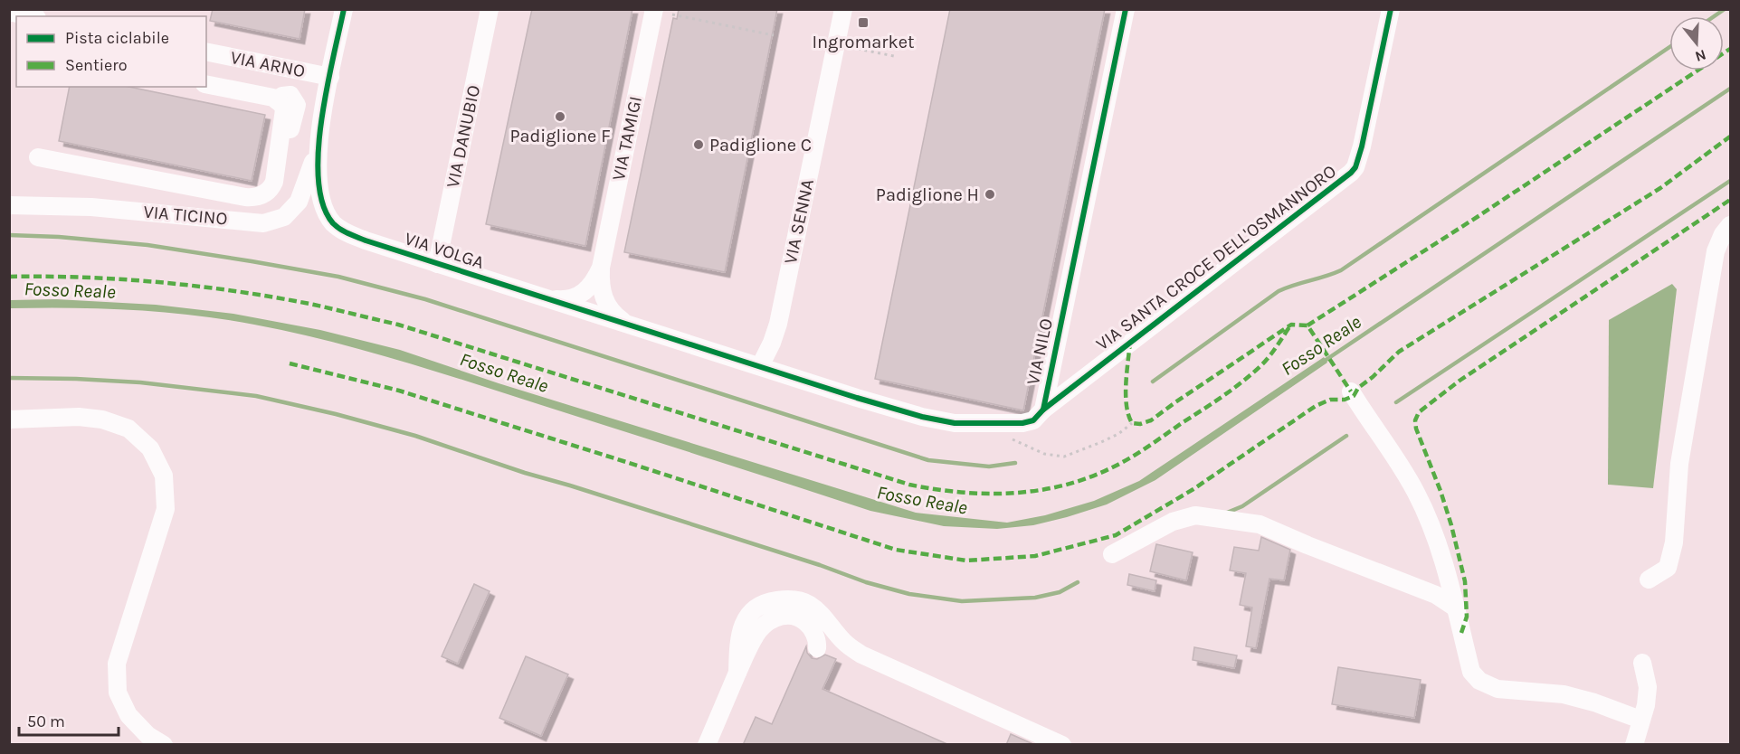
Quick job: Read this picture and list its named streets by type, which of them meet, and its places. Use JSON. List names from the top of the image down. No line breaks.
{"streets":{"street":["VIA ARNO","VIA DANUBIO","VIA TAMIGI","VIA TICINO","VIA SENNA","VIA VOLGA","VIA SANTA CROCE DELL'OSMANNORO","VIA NILO"]},"crossings":[["VIA ARNO","VIA VOLGA"],["VIA DANUBIO","VIA VOLGA"],["VIA TAMIGI","VIA VOLGA"],["VIA TICINO","VIA VOLGA"],["VIA SENNA","VIA VOLGA"],["VIA SENNA","VIA NILO"],["VIA VOLGA","VIA NILO"],["VIA SANTA CROCE DELL'OSMANNORO","VIA NILO"]],"water":["Fosso Reale"],"places":{"transit":["Ingromarket"],"other":["Padiglione F","Padiglione C","Padiglione H"]},"legend":["Pista ciclabile","Sentiero"],"scale_bar":"50 m","north":"bottom"}
